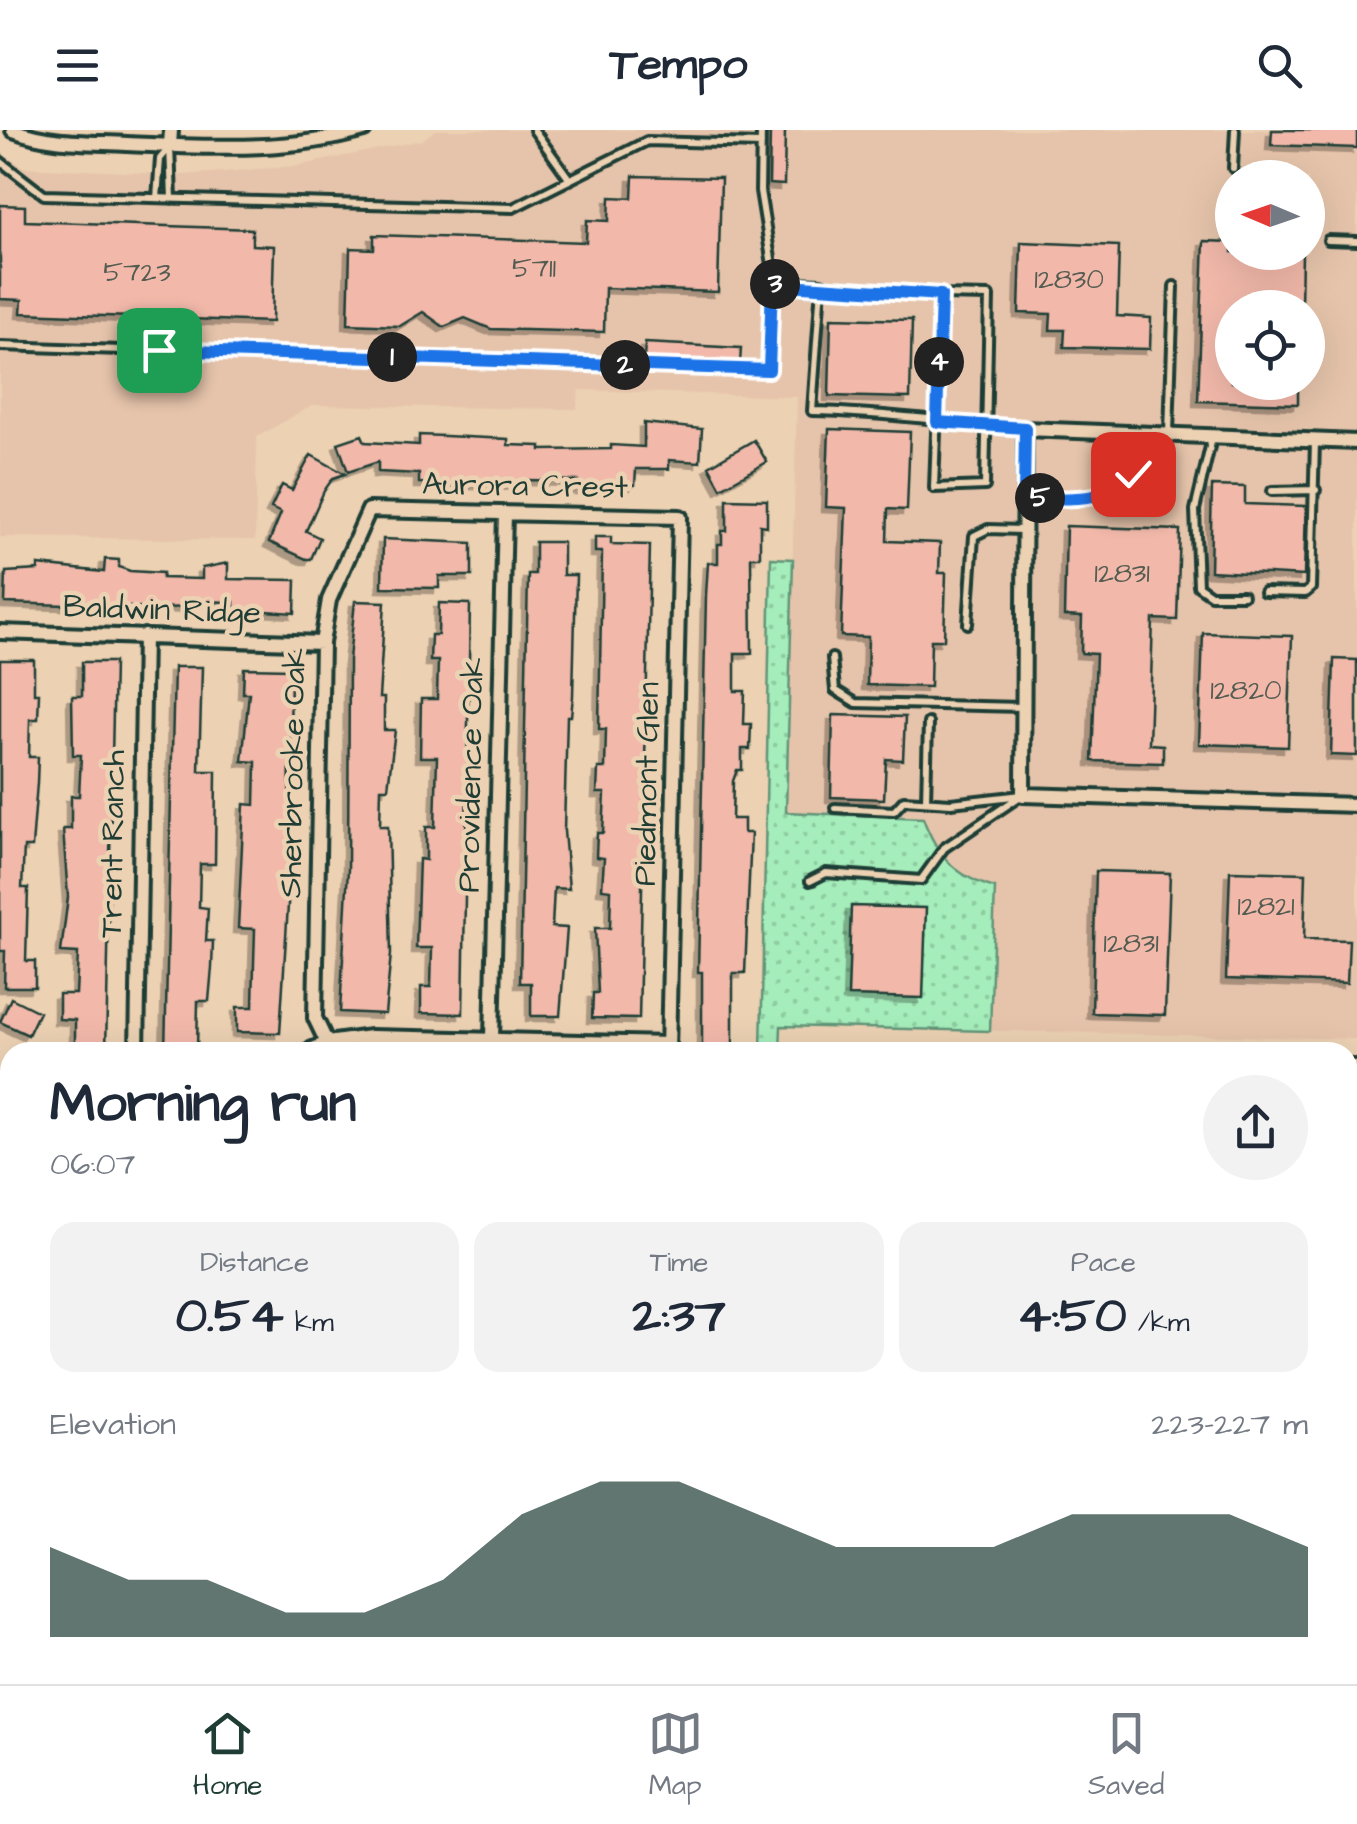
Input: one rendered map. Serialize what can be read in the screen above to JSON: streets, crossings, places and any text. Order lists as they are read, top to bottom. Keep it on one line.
{"streets":{"street":["Aurora Crest","Baldwin Ridge","Sherbrooke Oak","Providence Oak","Piedmont Glen","Trent Ranch"]},"crossings":[["Aurora Crest","Sherbrooke Oak"],["Aurora Crest","Providence Oak"],["Aurora Crest","Piedmont Glen"],["Baldwin Ridge","Sherbrooke Oak"],["Baldwin Ridge","Trent Ranch"]],"house_numbers":["5711","5723","12830","12831","12820","12821","12831"],"north":"left","page":{"header":"Tempo","pins":["3","1","4","2","5"],"heading":["Morning run","06:07"],"stats":[["Distance","0.54 km"],["Time","2:37"],["Pace","4:50 /km"]],"chart":["Elevation","223–227 m"],"tabs":["Home","Map","Saved"]}}
